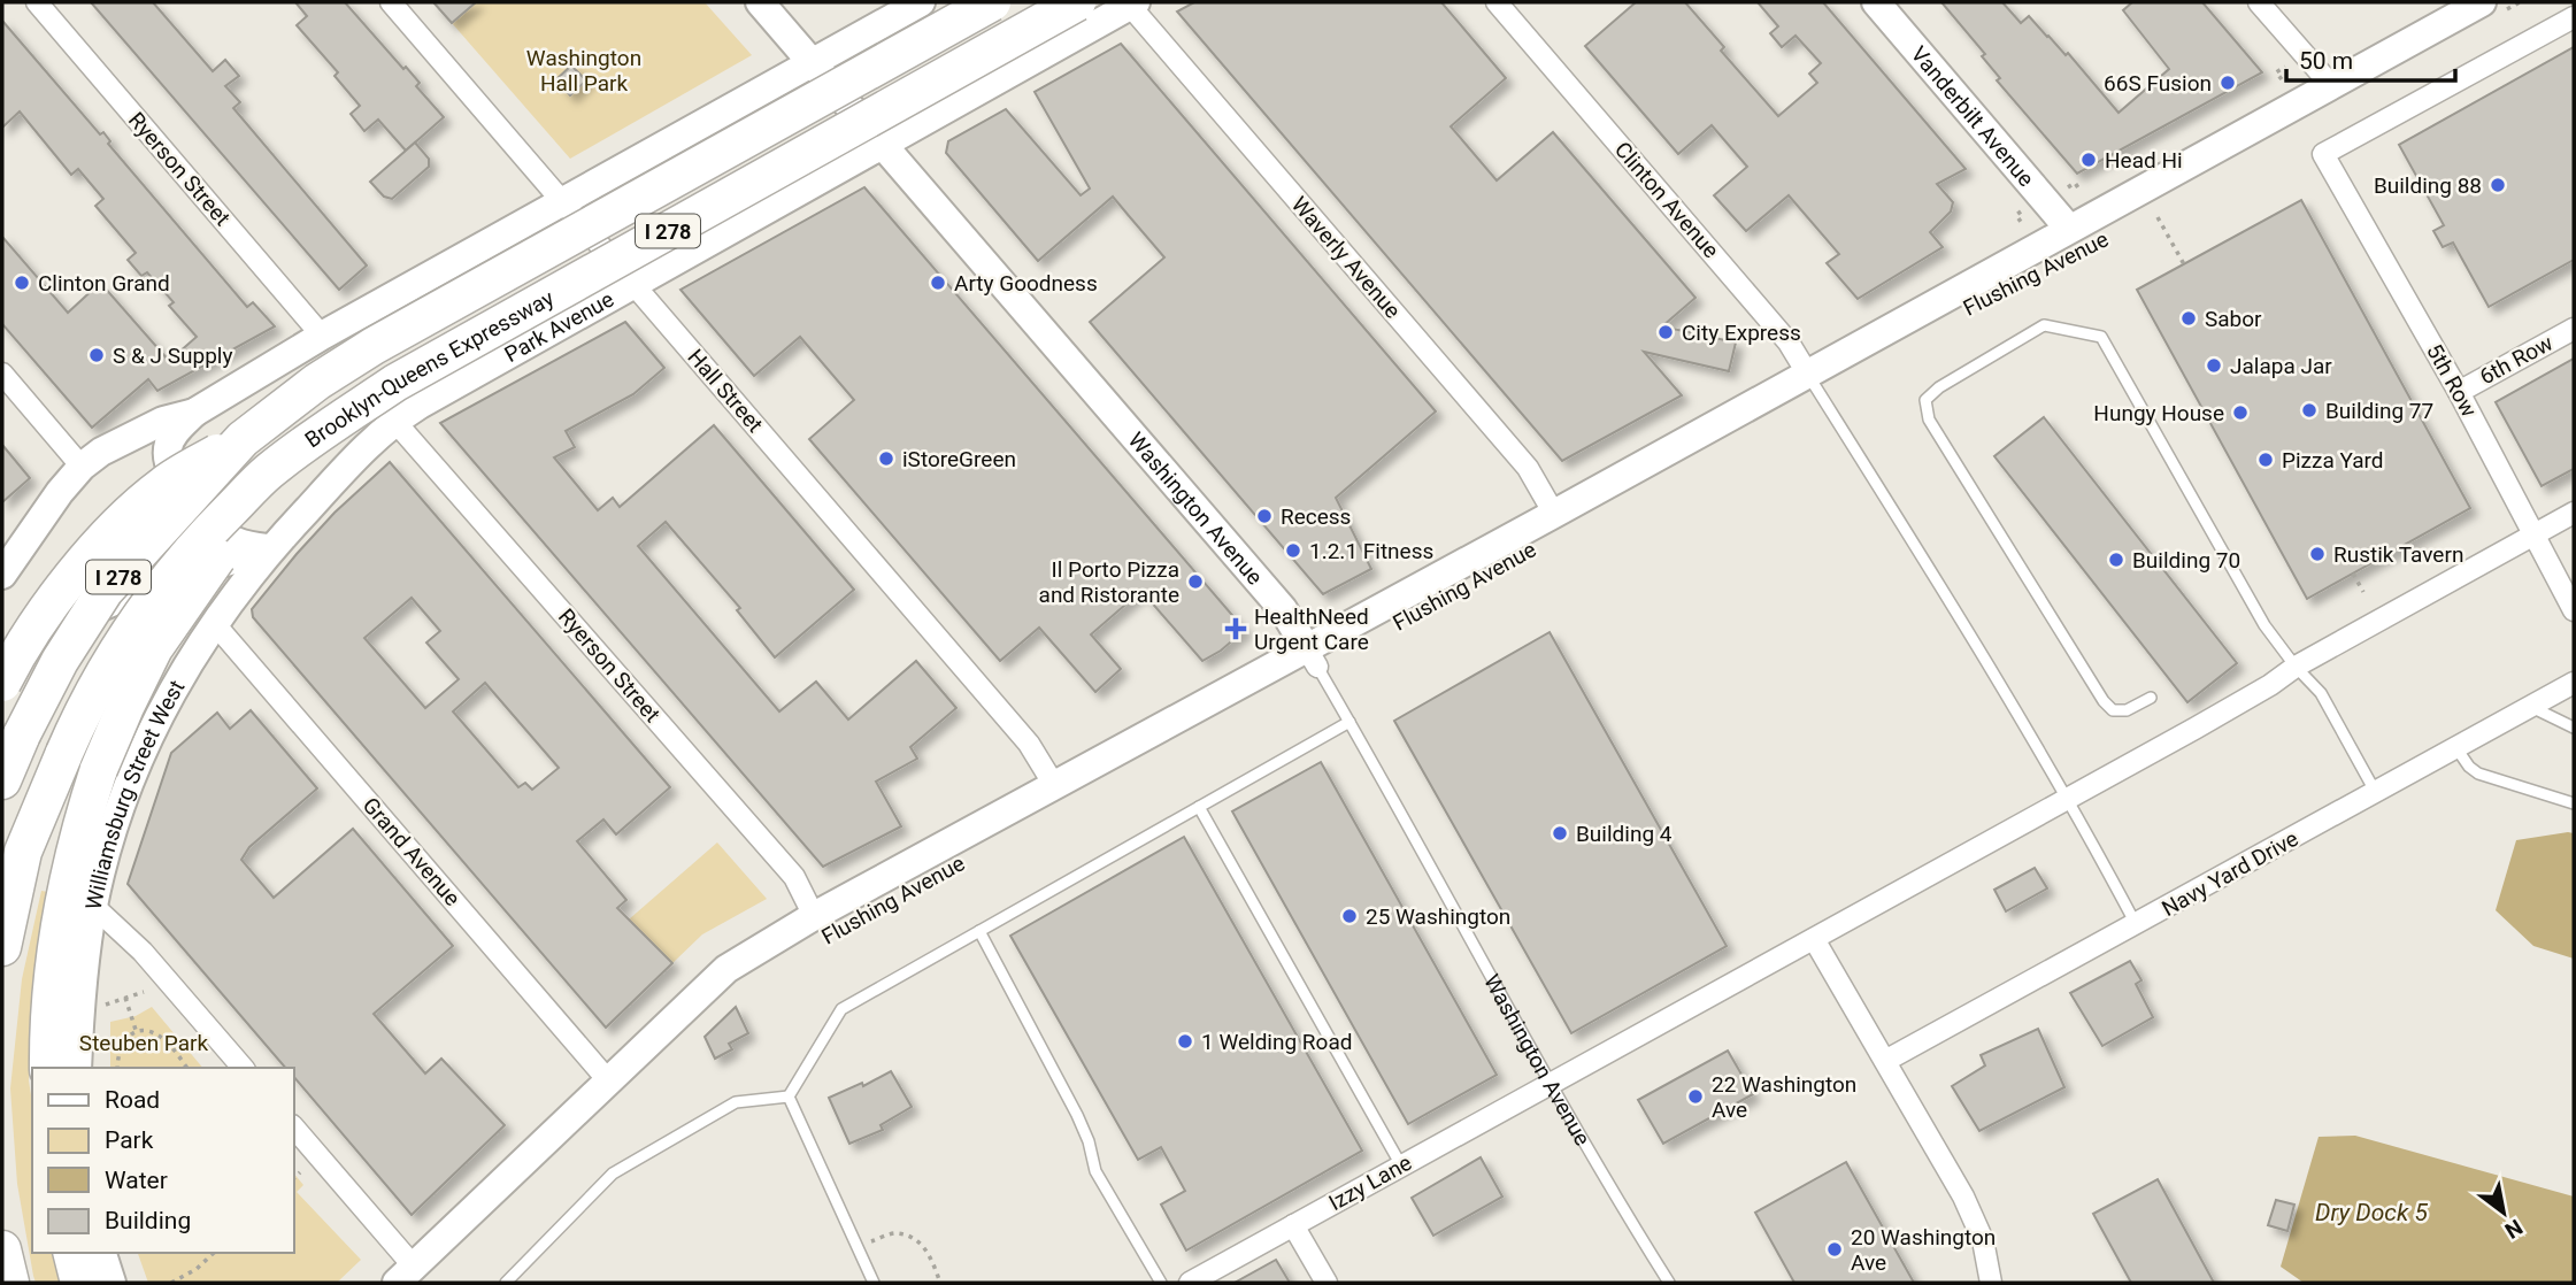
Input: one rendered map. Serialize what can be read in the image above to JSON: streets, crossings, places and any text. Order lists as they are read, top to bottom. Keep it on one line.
{"streets":{"highway":["I 278","Brooklyn-Queens Expressway"],"main road":["Vanderbilt Avenue","Flushing Avenue","Park Avenue","Washington Avenue","Williamsburg Street West"],"street":["Ryerson Street","Clinton Avenue","Waverly Avenue","6th Row","5th Row","Hall Street","Grand Avenue","Navy Yard Drive","Izzy Lane"]},"crossings":[["Vanderbilt Avenue","Flushing Avenue"],["Ryerson Street","Flushing Avenue"],["Ryerson Street","Park Avenue"],["Clinton Avenue","Flushing Avenue"],["Clinton Avenue","Navy Yard Drive"],["Waverly Avenue","Flushing Avenue"],["Waverly Avenue","Park Avenue"],["Flushing Avenue","Hall Street"],["Flushing Avenue","Washington Avenue"],["Flushing Avenue","Grand Avenue"],["Park Avenue","Hall Street"],["Park Avenue","Washington Avenue"],["Park Avenue","Williamsburg Street West"],["6th Row","5th Row"],["Washington Avenue","Izzy Lane"],["Williamsburg Street West","Grand Avenue"]],"water":["Dry Dock 5"],"parks":["Washington Hall Park","Steuben Park"],"places":{"other":["66S Fusion","Head Hi","Building 88","Clinton Grand","Arty Goodness","Sabor","City Express","S & J Supply","Jalapa Jar","Building 77","Hungy House","iStoreGreen","Pizza Yard","Recess","1.2.1 Fitness","Rustik Tavern","Building 70","Il Porto Pizza and Ristorante","Building 4","25 Washington","1 Welding Road","22 Washington Ave","20 Washington Ave"],"health":["HealthNeed Urgent Care"]},"legend":["Road","Park","Water","Building"],"scale_bar":"50 m","north":"bottom right"}
